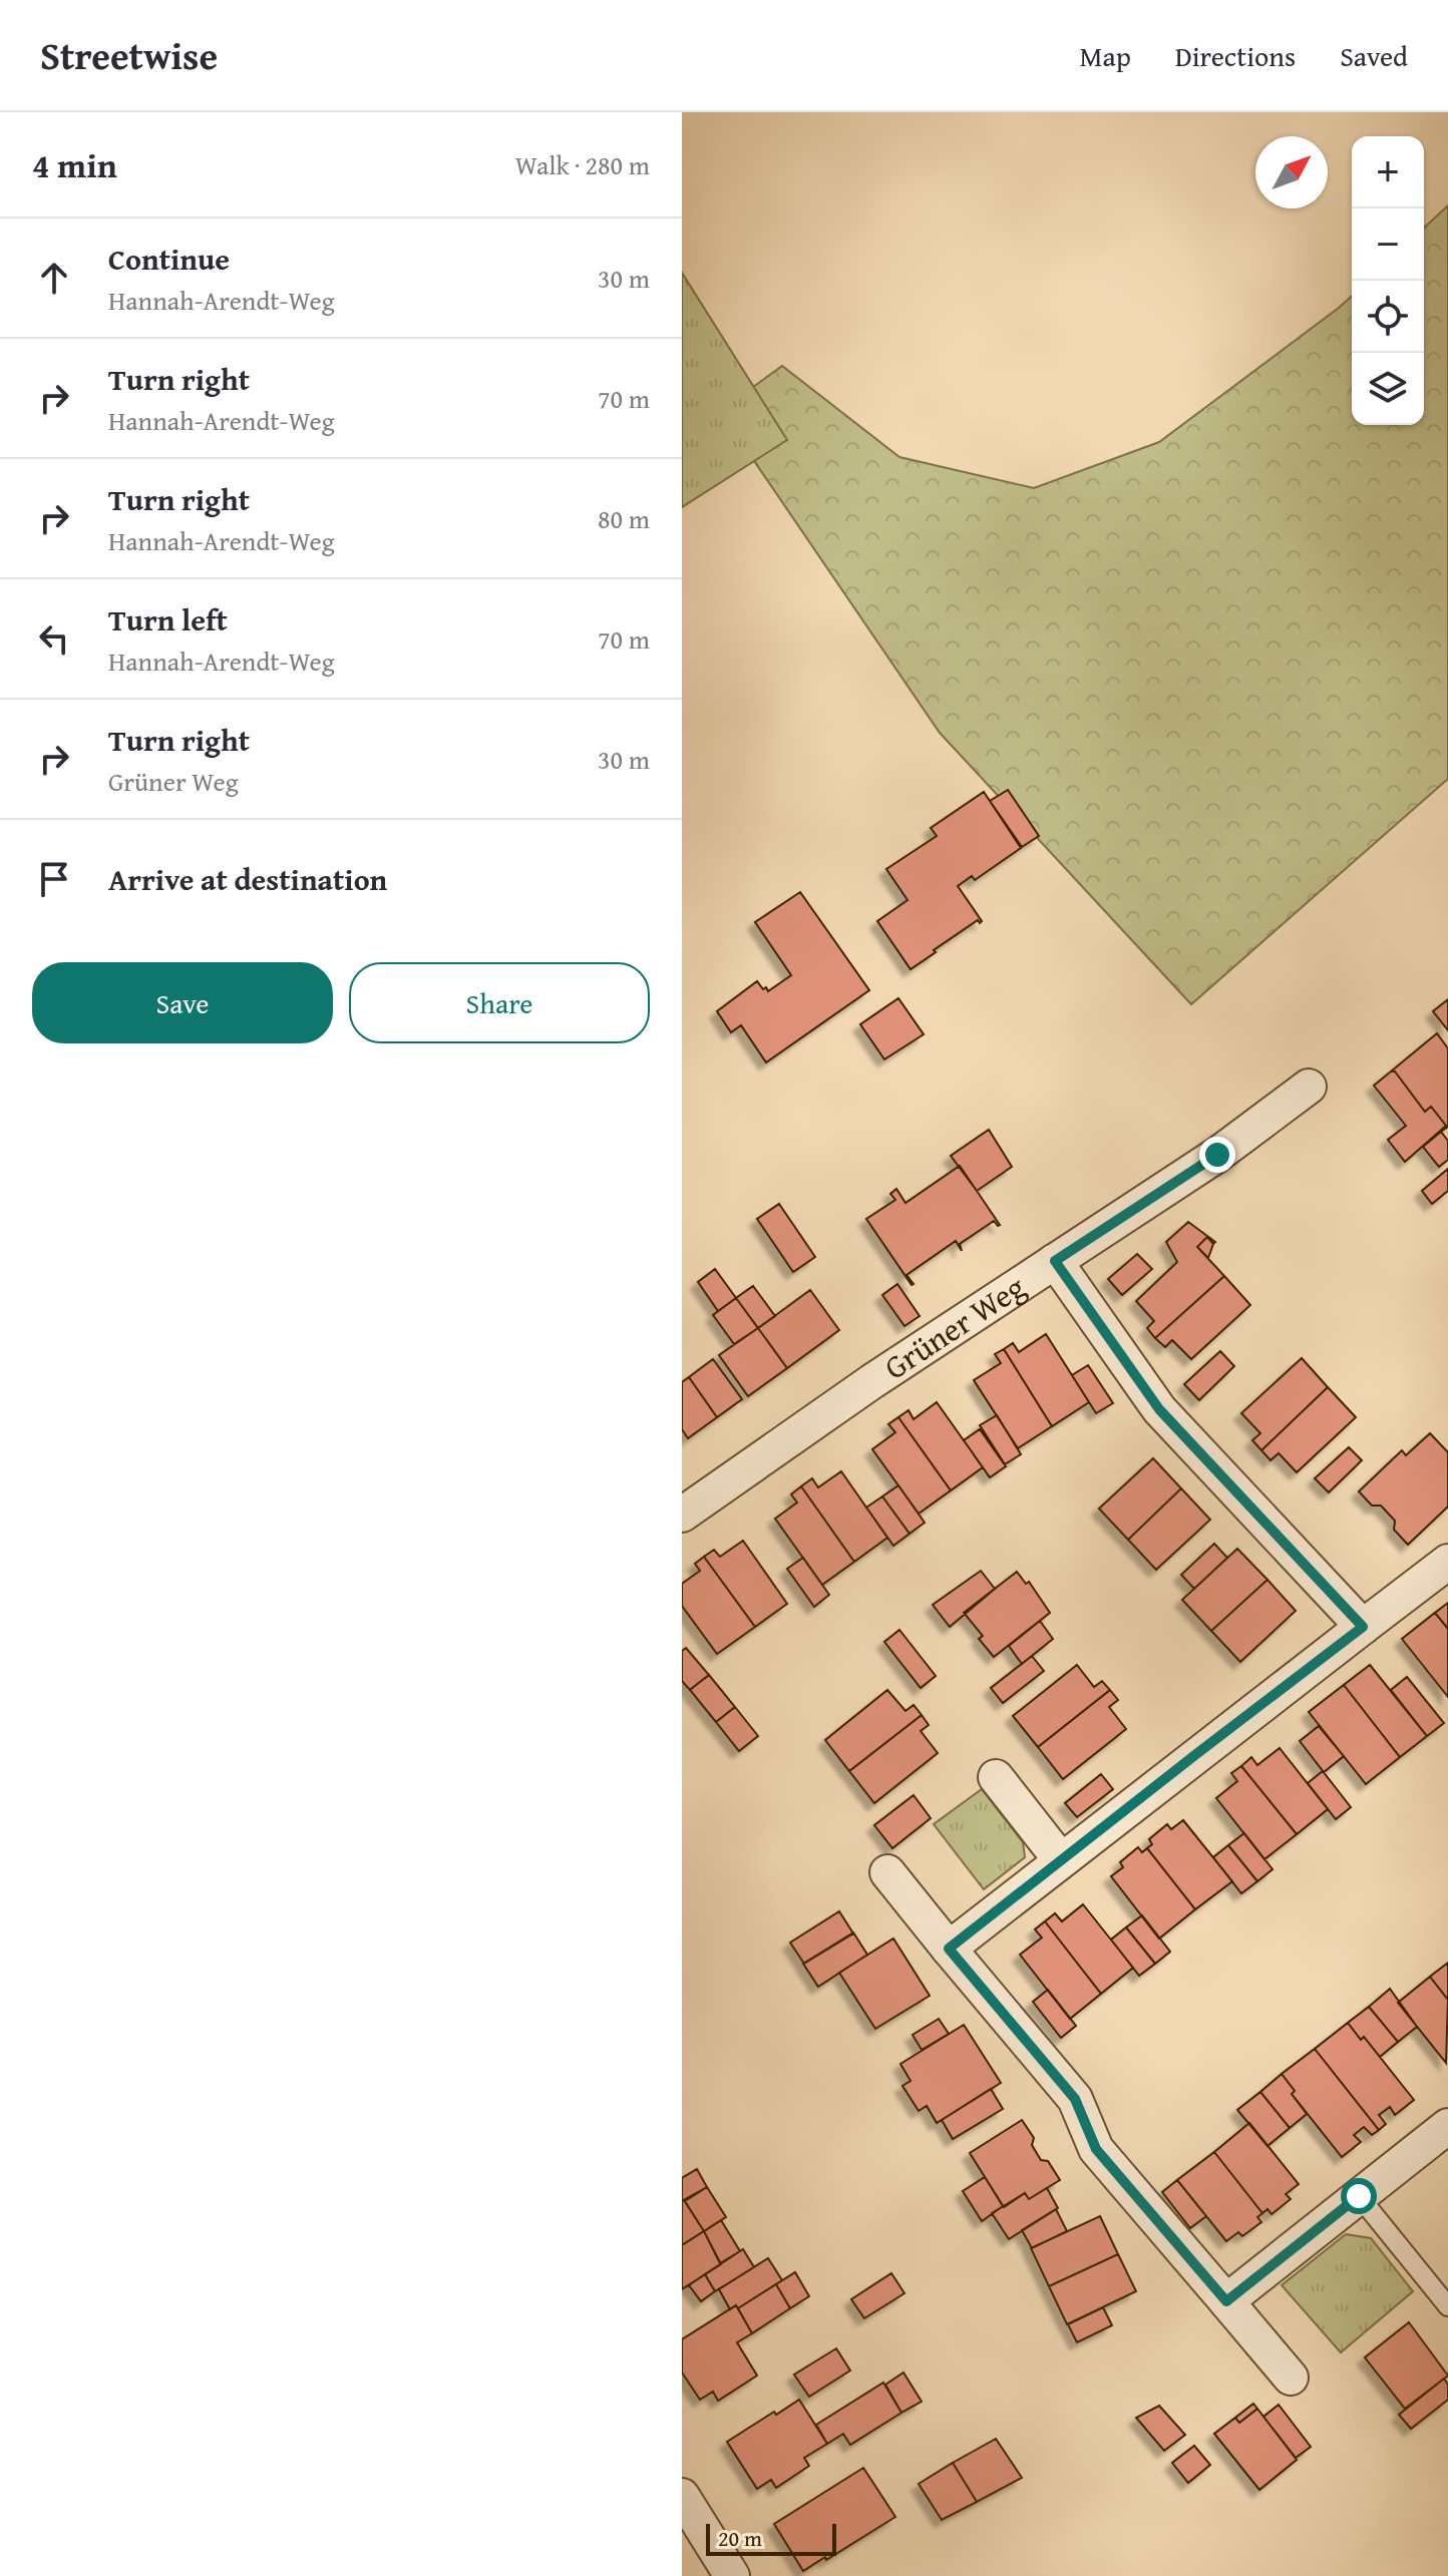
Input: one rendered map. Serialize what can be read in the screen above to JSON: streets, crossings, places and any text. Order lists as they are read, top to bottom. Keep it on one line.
{"streets":{"street":["Grüner Weg"]},"scale_bar":"20 m","north":"top right","page":{"header":"Streetwise","nav":["Map","Directions","Saved"],"heading":["4 min","Walk · 280 m"],"map_buttons":["+","−"],"list":[["Continue","Hannah-Arendt-Weg","30 m"],["Turn right","Hannah-Arendt-Weg","70 m"],["Turn right","Hannah-Arendt-Weg","80 m"],["Turn left","Hannah-Arendt-Weg","70 m"],["Turn right","Grüner Weg","30 m"],"Arrive at destination"],"buttons":["Save","Share"],"scale":"20 m"}}
